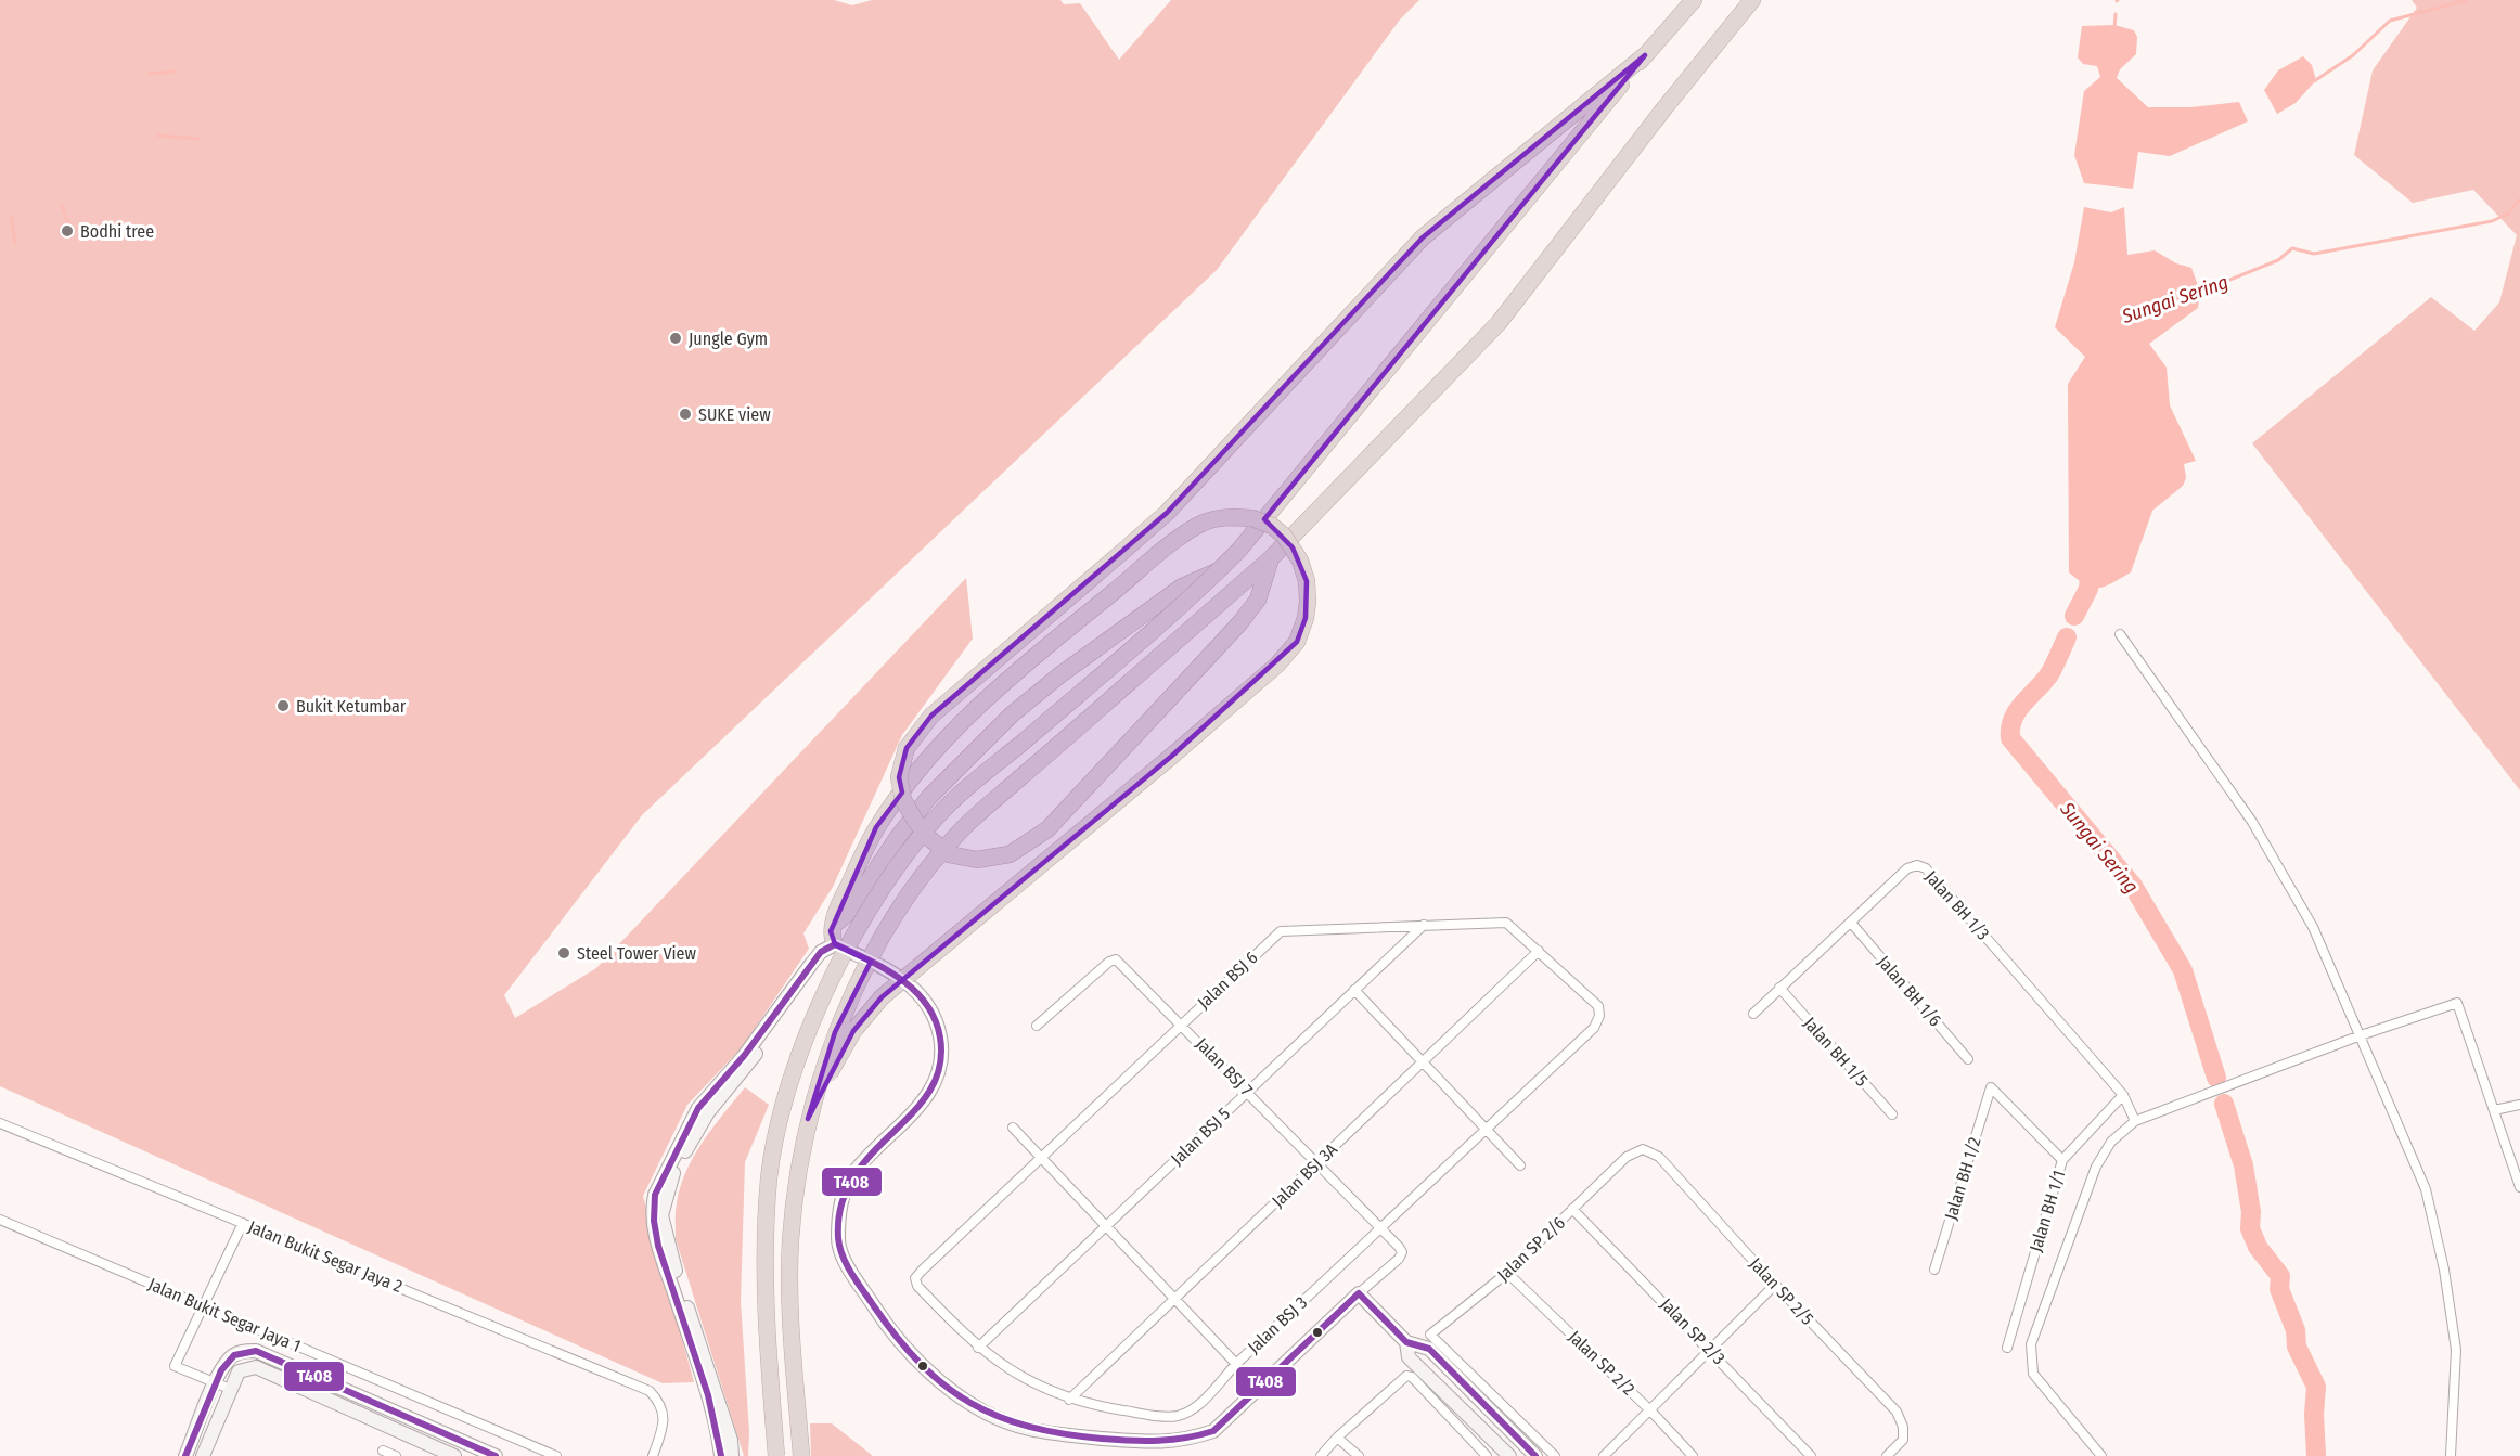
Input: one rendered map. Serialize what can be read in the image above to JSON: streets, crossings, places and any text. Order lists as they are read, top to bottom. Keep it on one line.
{"streets":{"street":["Jalan BH 1/3","Jalan BSJ 6","Jalan BH 1/6","Jalan BH 1/5","Jalan BSJ 7","Jalan BSJ 5","Jalan BSJ 3A","Jalan BH 1/2","Jalan BH 1/1","Jalan SP 2/6","Jalan Bukit Segar Jaya 2","Jalan SP 2/5","Jalan Bukit Segar Jaya 1","Jalan BSJ 3","Jalan SP 2/3","Jalan SP 2/2"]},"crossings":[["Jalan BH 1/3","Jalan BH 1/6"],["Jalan BH 1/3","Jalan BH 1/5"],["Jalan BH 1/3","Jalan BH 1/1"],["Jalan BSJ 6","Jalan BSJ 7"],["Jalan BSJ 6","Jalan BSJ 5"],["Jalan BSJ 6","Jalan BSJ 3A"],["Jalan BSJ 6","Jalan BSJ 3"],["Jalan BSJ 7","Jalan BSJ 5"],["Jalan BSJ 7","Jalan BSJ 3A"],["Jalan BSJ 7","Jalan BSJ 3"],["Jalan BSJ 5","Jalan BSJ 3"],["Jalan BSJ 3A","Jalan BSJ 3"],["Jalan BH 1/2","Jalan BH 1/1"],["Jalan SP 2/6","Jalan SP 2/5"],["Jalan SP 2/6","Jalan SP 2/3"],["Jalan SP 2/6","Jalan SP 2/2"]],"water":["Sungai Sering"],"places":["Bodhi tree","Jungle Gym","SUKE view","Bukit Ketumbar","Steel Tower View"],"lines":["transit line T408"]}
